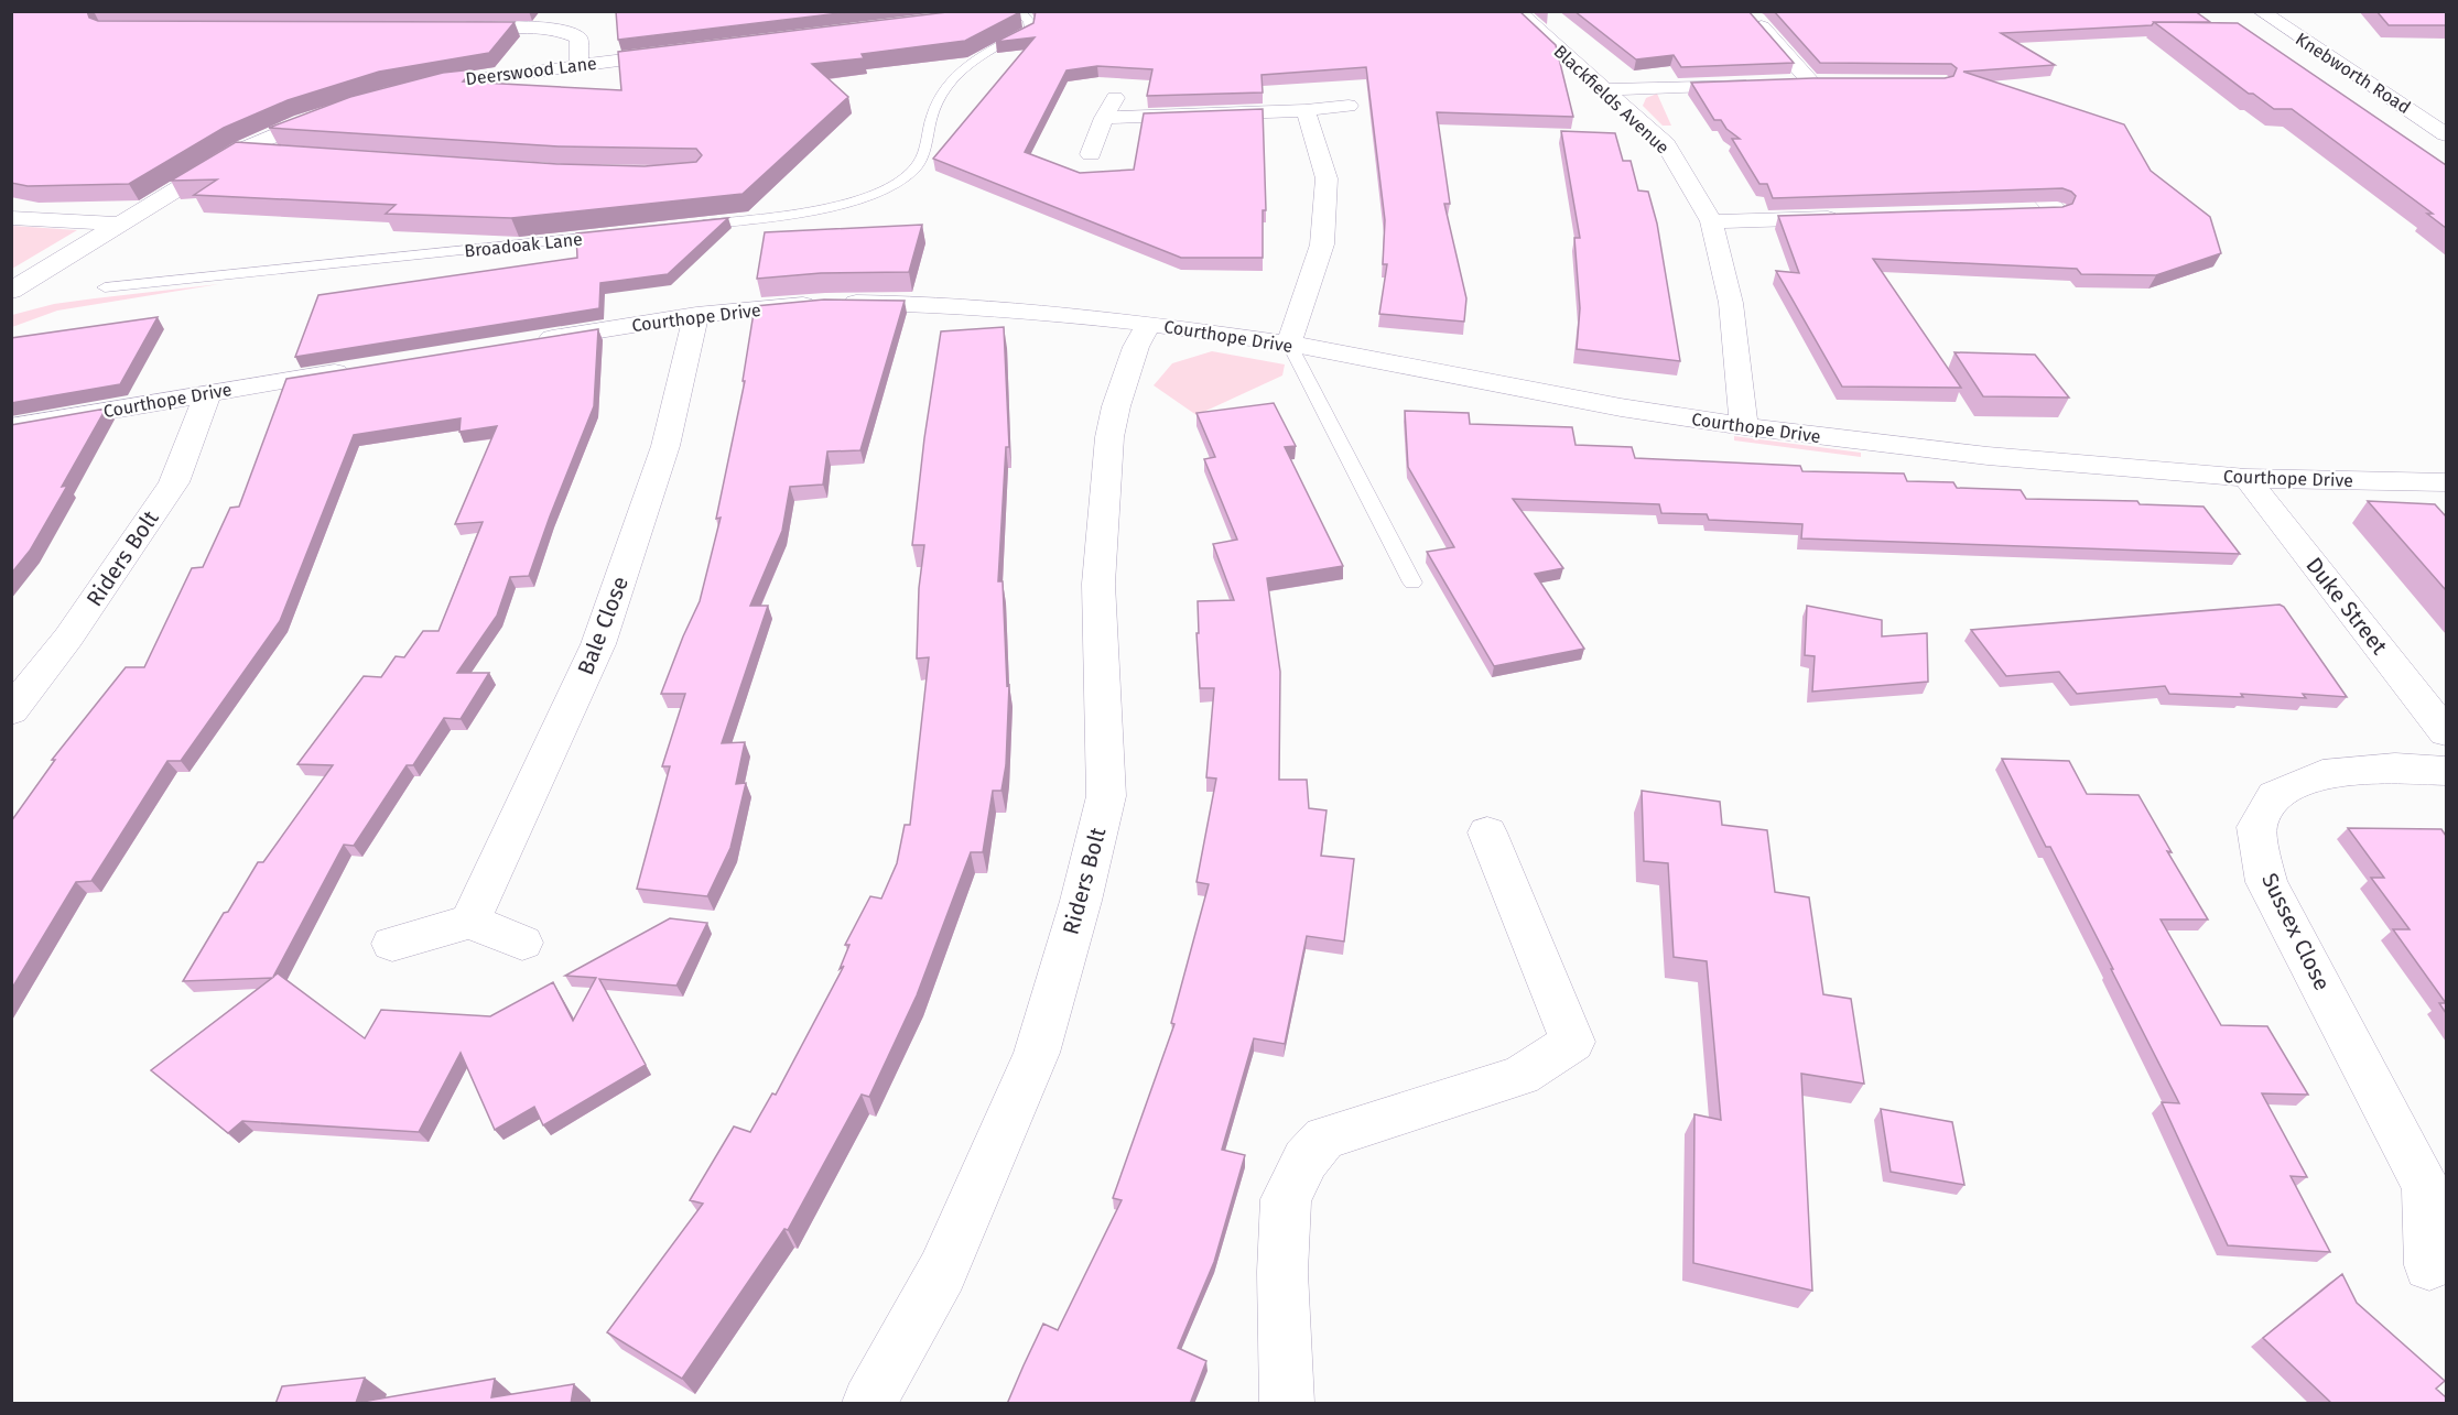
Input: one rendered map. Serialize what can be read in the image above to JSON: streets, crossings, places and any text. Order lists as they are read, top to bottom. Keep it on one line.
{"streets":{"street":["Deerswood Lane","Knebworth Road","Blackfields Avenue","Courthope Drive","Riders Bolt","Duke Street","Bale Close","Sussex Close"],"lane":["Broadoak Lane"]},"crossings":[["Blackfields Avenue","Courthope Drive"],["Courthope Drive","Riders Bolt"],["Courthope Drive","Duke Street"],["Courthope Drive","Bale Close"]]}
